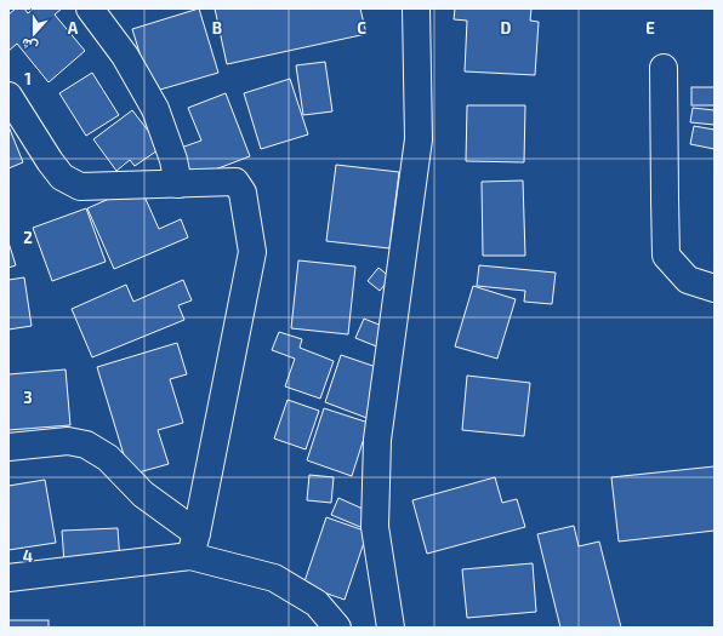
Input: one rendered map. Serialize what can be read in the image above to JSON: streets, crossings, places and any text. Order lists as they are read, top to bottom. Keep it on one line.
{"north":"bottom","grid":{"columns":["A","B","C","D","E"],"rows":["1","2","3","4"]}}
